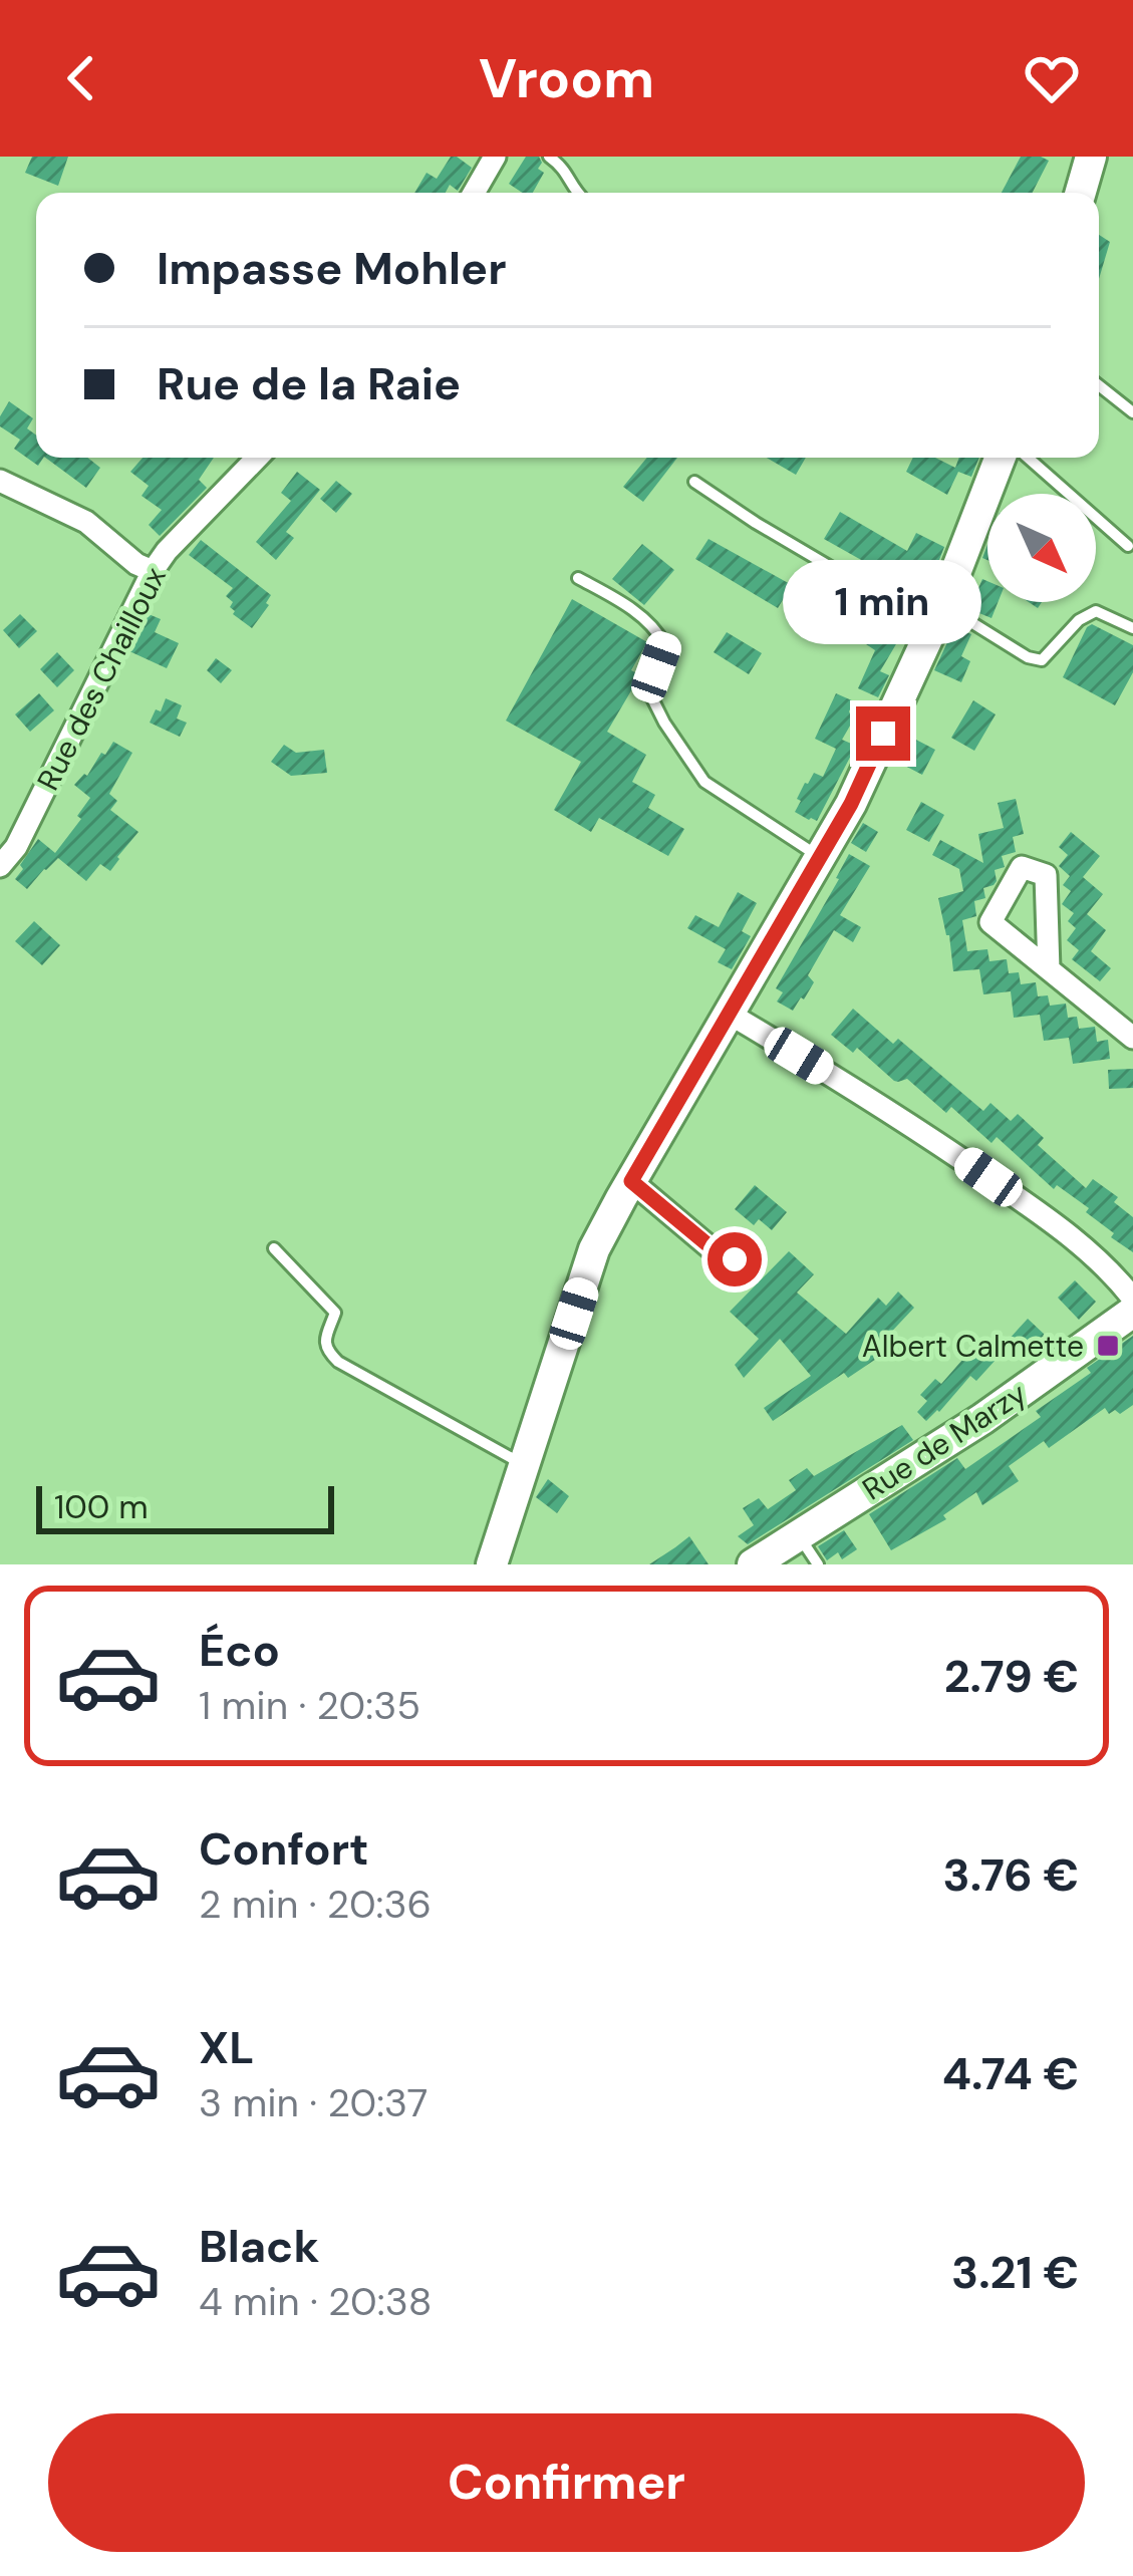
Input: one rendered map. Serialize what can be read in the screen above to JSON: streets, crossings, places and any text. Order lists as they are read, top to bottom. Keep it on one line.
{"streets":{"street":["Rue des Chailloux","Rue de Marzy"]},"places":{"transit":["Albert Calmette"]},"scale_bar":"100 m","north":"bottom right","page":{"header":"Vroom","banner":["Impasse Mohler","Rue de la Raie"],"bubble":"1 min","scale":"100 m","list":[{"name":"Éco","note":"1 min · 20:35","value":"2.79 €"},{"name":"Confort","note":"2 min · 20:36","value":"3.76 €"},{"name":"XL","note":"3 min · 20:37","value":"4.74 €"},{"name":"Black","note":"4 min · 20:38","value":"3.21 €"}],"buttons":"Confirmer"}}
